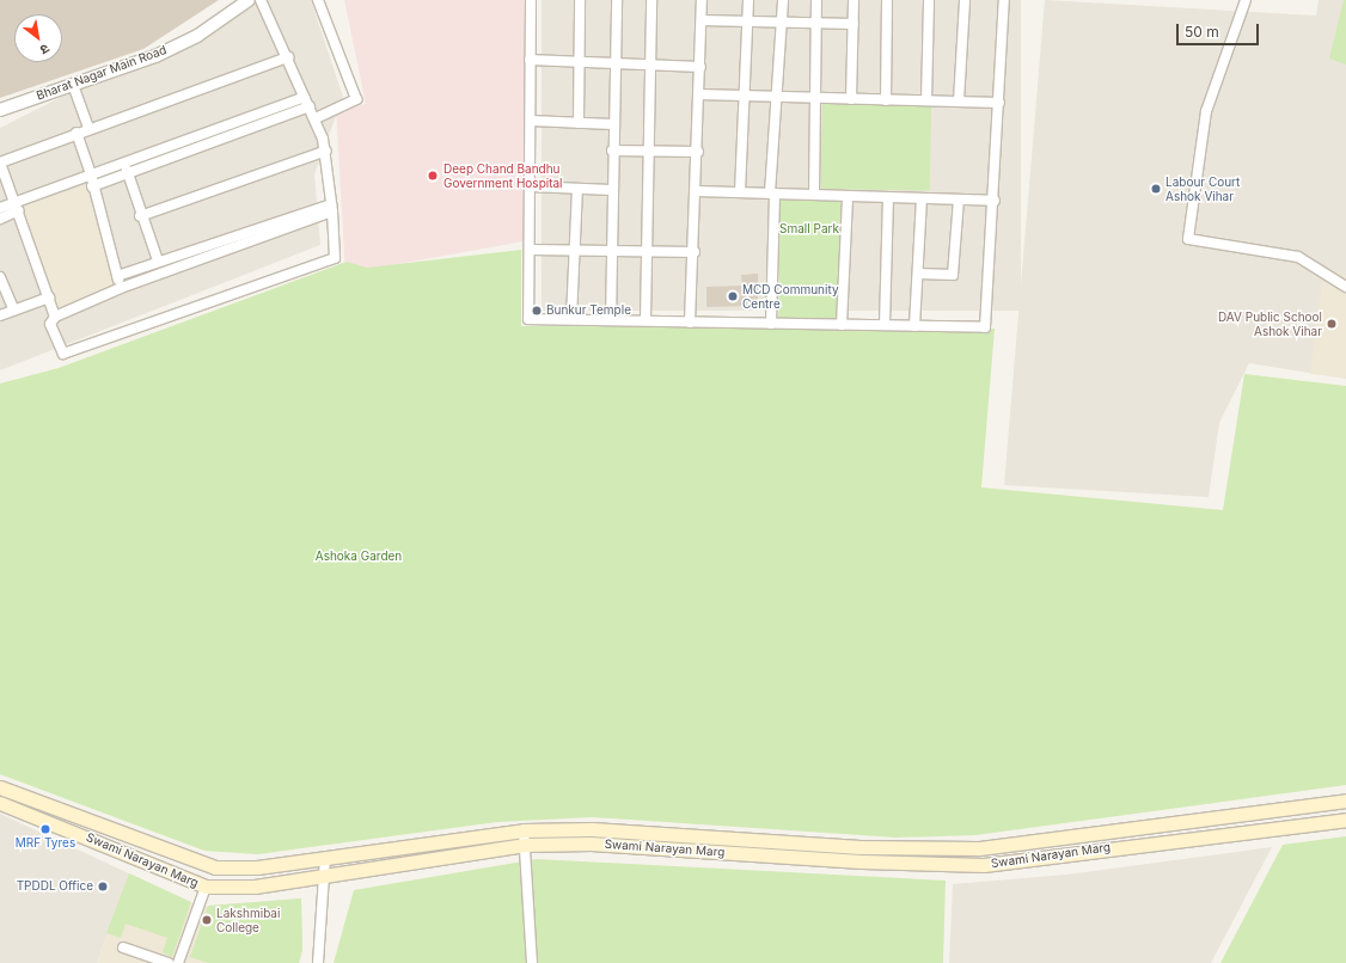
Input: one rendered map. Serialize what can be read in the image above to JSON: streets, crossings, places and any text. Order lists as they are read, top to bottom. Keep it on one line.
{"streets":{"main road":["Swami Narayan Marg"],"street":["Bharat Nagar Main Road"]},"parks":["Small Park","Ashoka Garden"],"places":["Deep Chand Bandhu Government Hospital","Labour Court Ashok Vihar","MCD Community Centre","Bunkur Temple","DAV Public School Ashok Vihar","MRF Tyres","TPDDL Office","Lakshmibai College"],"scale_bar":"50 m","north":"bottom right"}
